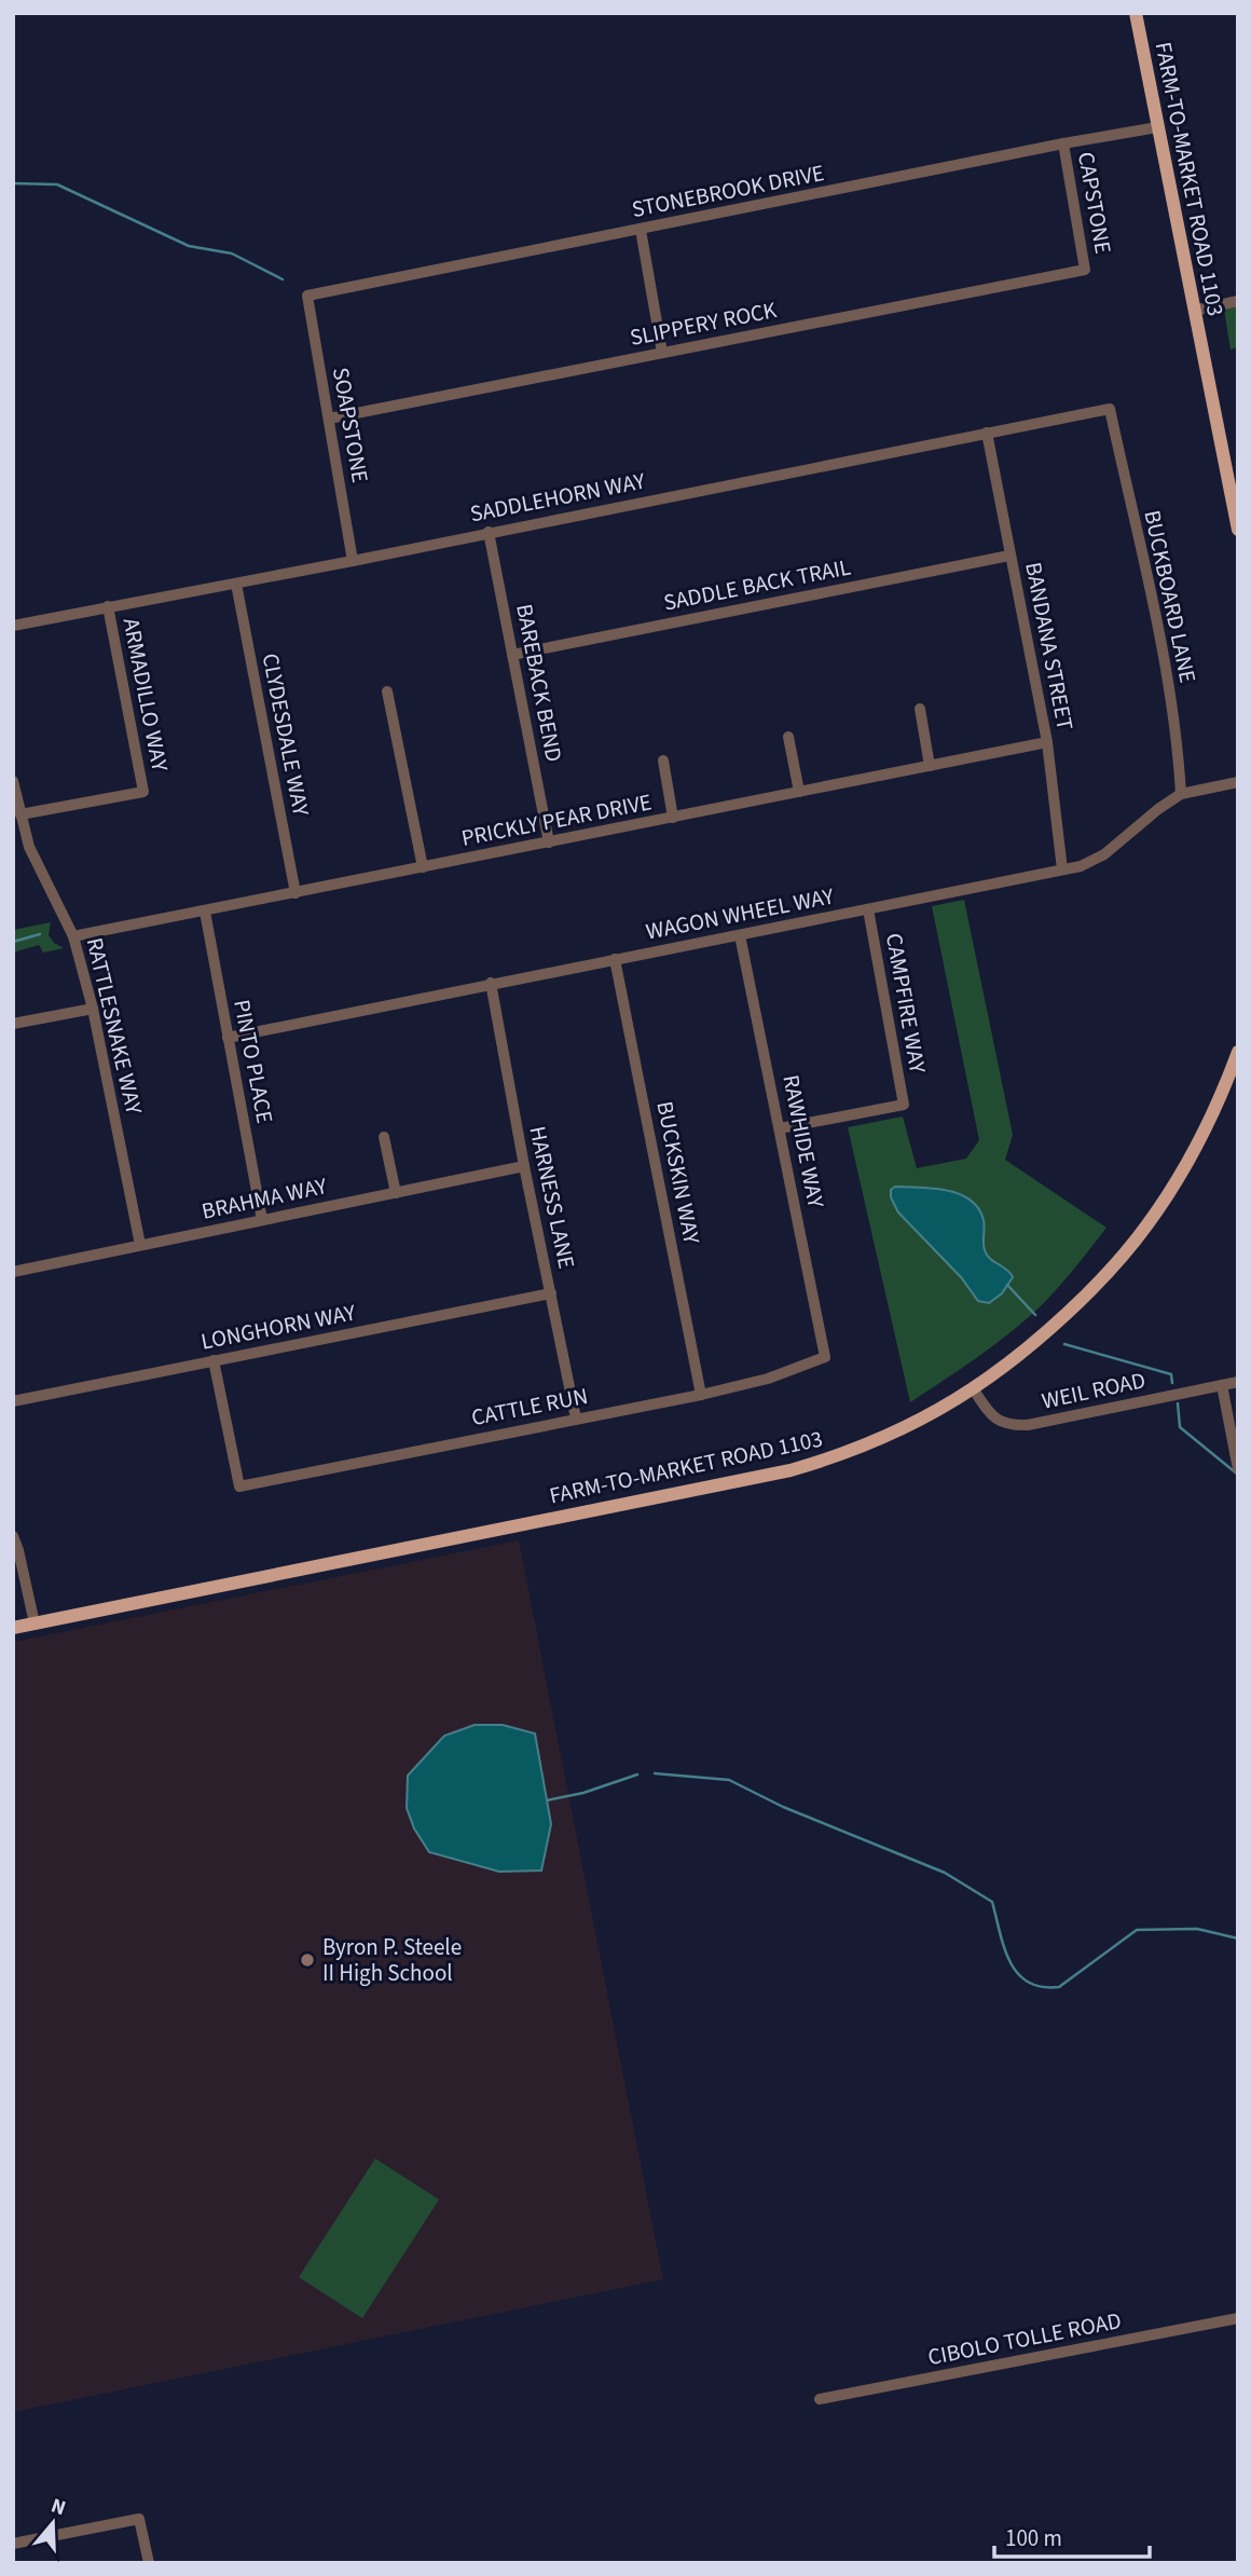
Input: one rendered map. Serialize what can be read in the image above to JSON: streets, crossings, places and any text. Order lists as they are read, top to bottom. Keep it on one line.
{"streets":{"main road":["FARM-TO-MARKET ROAD 1103"],"street":["STONEBROOK DRIVE","CAPSTONE","SLIPPERY ROCK","SOAPSTONE","SADDLEHORN WAY","SADDLE BACK TRAIL","BUCKBOARD LANE","BANDANA STREET","BAREBACK BEND","ARMADILLO WAY","CLYDESDALE WAY","PRICKLY PEAR DRIVE","WAGON WHEEL WAY","CAMPFIRE WAY","RATTLESNAKE WAY","PINTO PLACE","RAWHIDE WAY","BUCKSKIN WAY","HARNESS LANE","BRAHMA WAY","LONGHORN WAY","WEIL ROAD","CATTLE RUN","CIBOLO TOLLE ROAD"]},"crossings":[["FARM-TO-MARKET ROAD 1103","STONEBROOK DRIVE"],["FARM-TO-MARKET ROAD 1103","WEIL ROAD"],["STONEBROOK DRIVE","CAPSTONE"],["STONEBROOK DRIVE","SOAPSTONE"],["CAPSTONE","SLIPPERY ROCK"],["SLIPPERY ROCK","SOAPSTONE"],["SOAPSTONE","SADDLEHORN WAY"],["SADDLEHORN WAY","BUCKBOARD LANE"],["SADDLEHORN WAY","BANDANA STREET"],["SADDLEHORN WAY","BAREBACK BEND"],["SADDLEHORN WAY","ARMADILLO WAY"],["SADDLEHORN WAY","CLYDESDALE WAY"],["SADDLE BACK TRAIL","BANDANA STREET"],["SADDLE BACK TRAIL","BAREBACK BEND"],["BUCKBOARD LANE","WAGON WHEEL WAY"],["BANDANA STREET","PRICKLY PEAR DRIVE"],["BANDANA STREET","WAGON WHEEL WAY"],["BAREBACK BEND","PRICKLY PEAR DRIVE"],["ARMADILLO WAY","RATTLESNAKE WAY"],["CLYDESDALE WAY","PRICKLY PEAR DRIVE"],["PRICKLY PEAR DRIVE","RATTLESNAKE WAY"],["PRICKLY PEAR DRIVE","PINTO PLACE"],["WAGON WHEEL WAY","CAMPFIRE WAY"],["WAGON WHEEL WAY","PINTO PLACE"],["WAGON WHEEL WAY","RAWHIDE WAY"],["WAGON WHEEL WAY","BUCKSKIN WAY"],["WAGON WHEEL WAY","HARNESS LANE"],["CAMPFIRE WAY","RAWHIDE WAY"],["RATTLESNAKE WAY","BRAHMA WAY"],["PINTO PLACE","BRAHMA WAY"],["RAWHIDE WAY","CATTLE RUN"],["BUCKSKIN WAY","CATTLE RUN"],["HARNESS LANE","BRAHMA WAY"],["HARNESS LANE","LONGHORN WAY"],["HARNESS LANE","CATTLE RUN"],["LONGHORN WAY","CATTLE RUN"]],"places":["Byron P. Steele II High School"],"scale_bar":"100 m","north":"top"}
